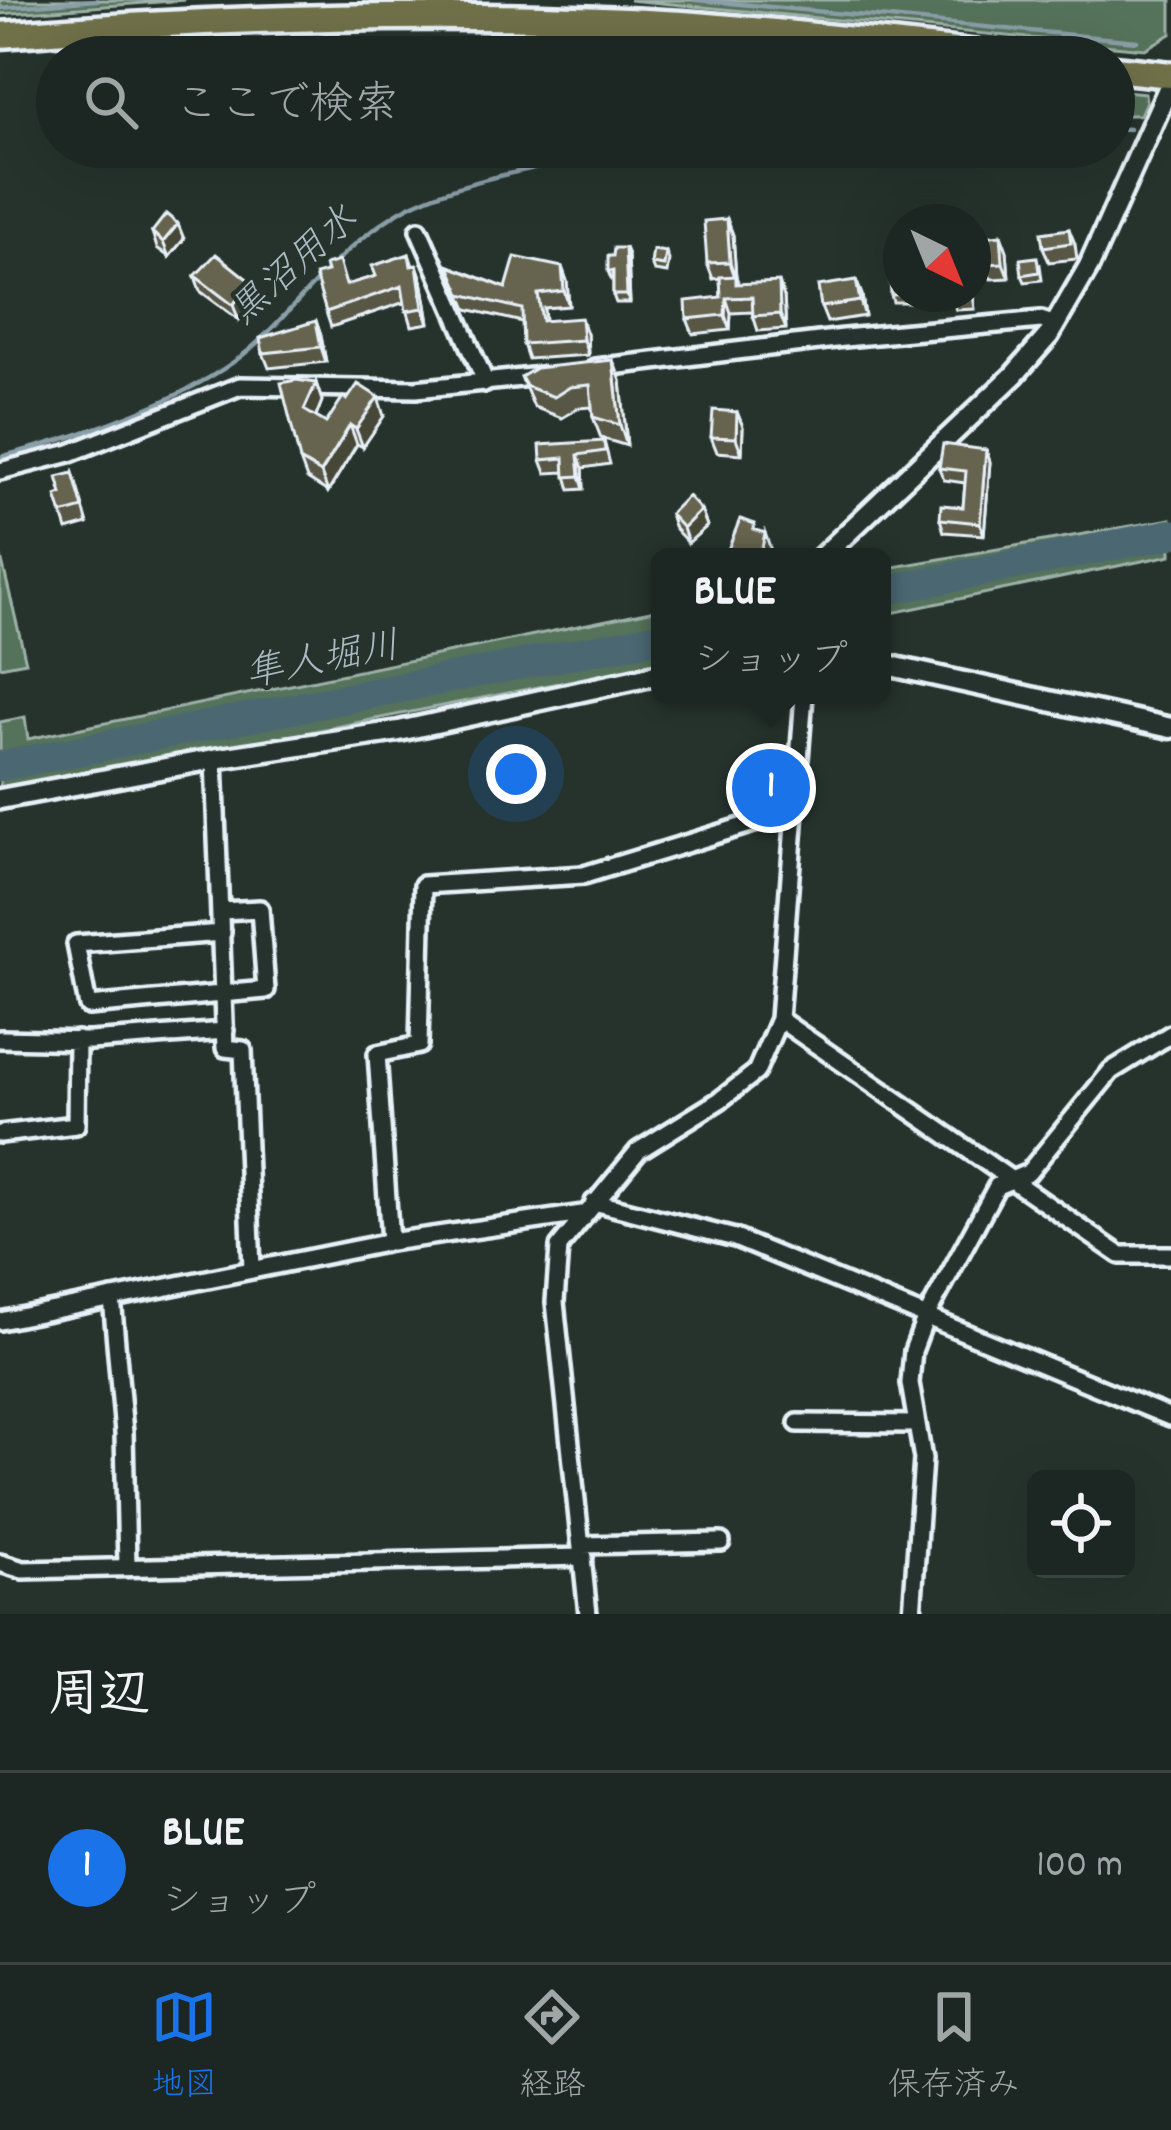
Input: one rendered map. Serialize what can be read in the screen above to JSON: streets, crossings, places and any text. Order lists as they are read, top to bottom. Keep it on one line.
{"water":["黒沼用水","隼人堀川"],"north":"bottom right","page":{"search":"ここで検索","popup":["BLUE","ショップ"],"pins":"1","heading":"周辺","list":[{"mark":"1","name":"BLUE","note":"ショップ","value":"100 m"}],"nav":["地図","経路","保存済み"]}}
